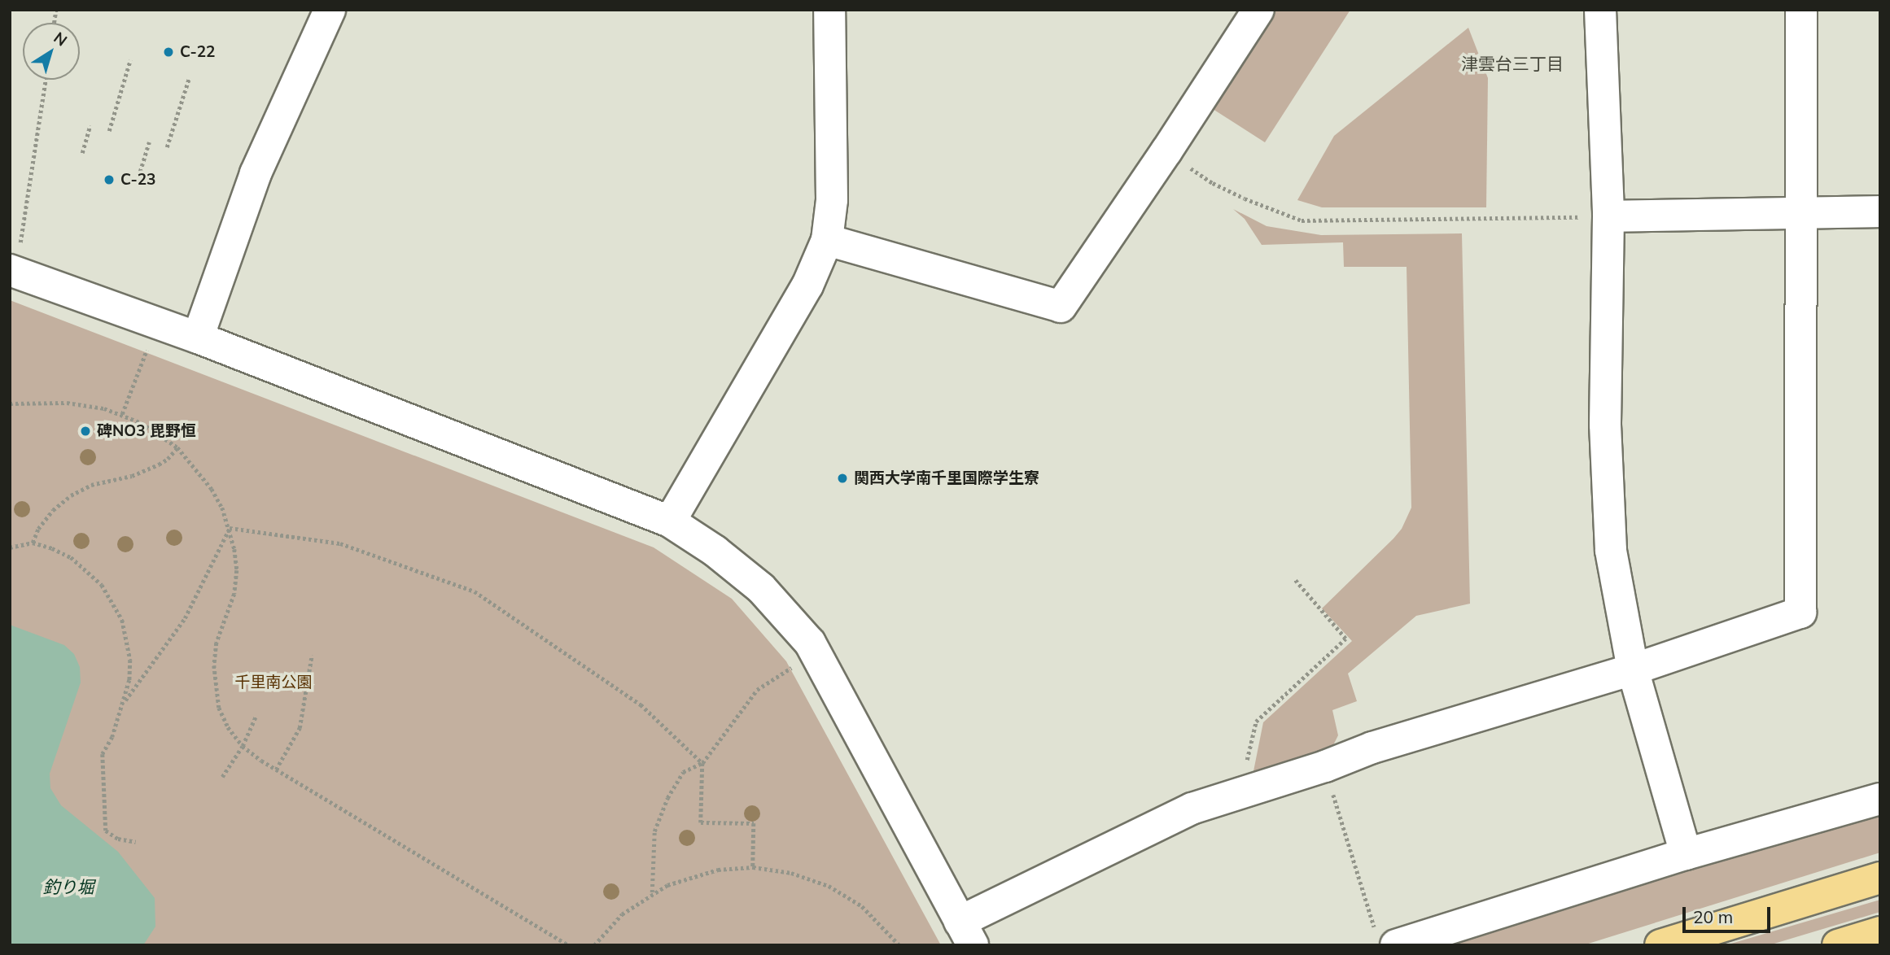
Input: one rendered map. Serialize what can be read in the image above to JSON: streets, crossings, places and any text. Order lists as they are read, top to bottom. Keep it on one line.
{"districts":["津雲台三丁目"],"water":["釣り堀"],"parks":["千里南公園"],"places":["C-22","C-23","碑NO3 毘野恒","関西大学南千里国際学生寮"],"scale_bar":"20 m","north":"top right"}
